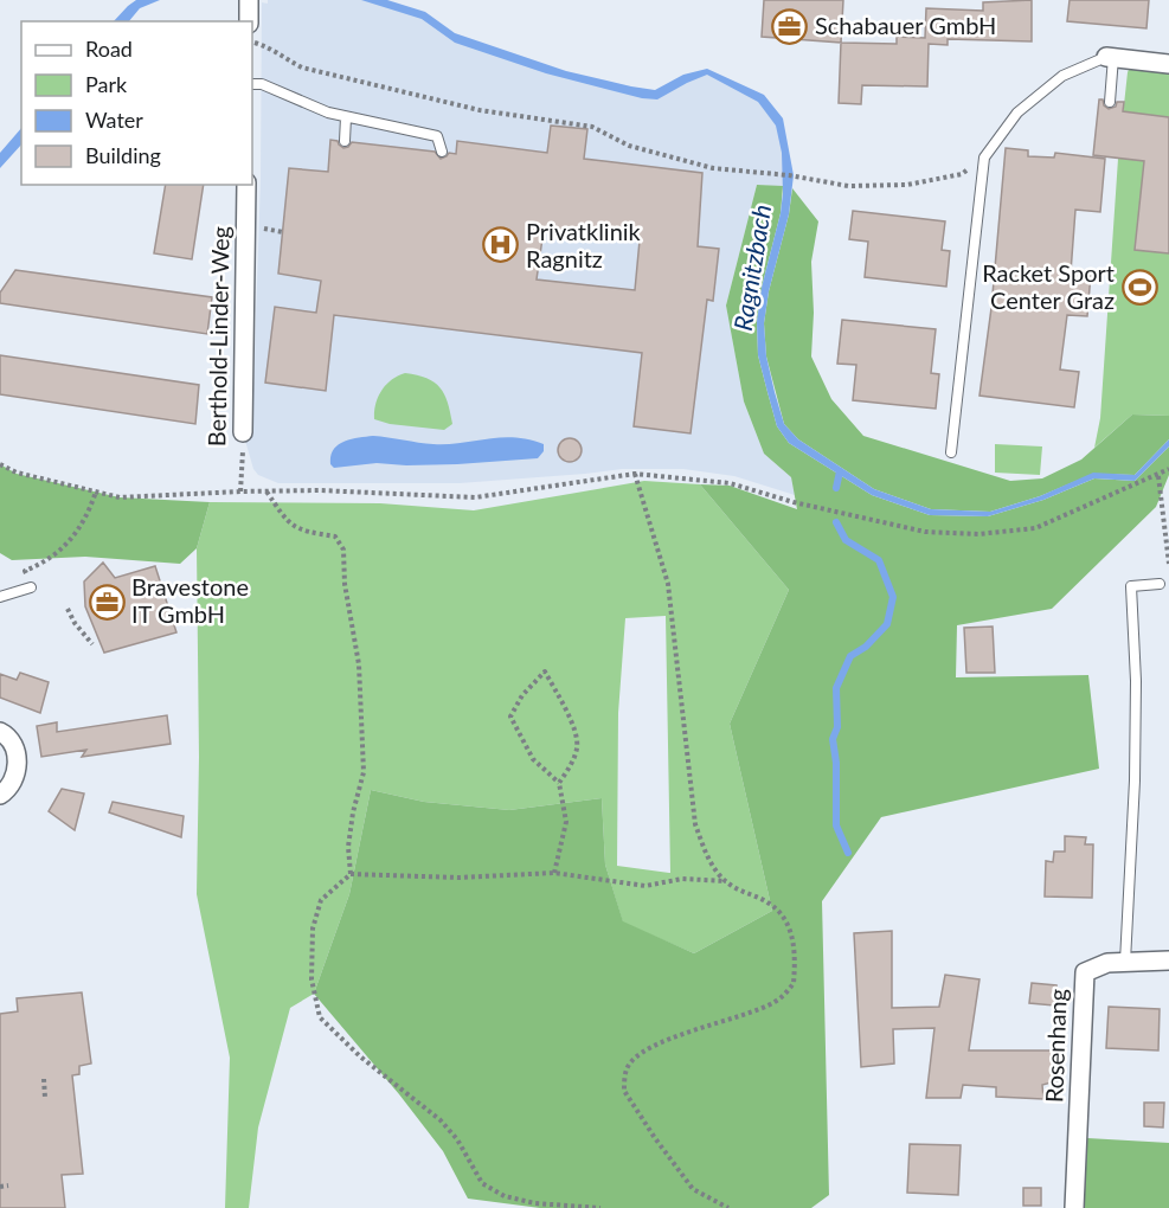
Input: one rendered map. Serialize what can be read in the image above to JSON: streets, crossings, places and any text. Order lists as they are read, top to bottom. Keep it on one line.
{"streets":{"street":["Berthold-Linder-Weg","Rosenhang"]},"water":["Ragnitzbach"],"places":{"office":["Schabauer GmbH","Bravestone IT GmbH"],"hospital":["Privatklinik Ragnitz"],"sports":["Racket Sport Center Graz"]},"legend":["Road","Park","Water","Building"]}
